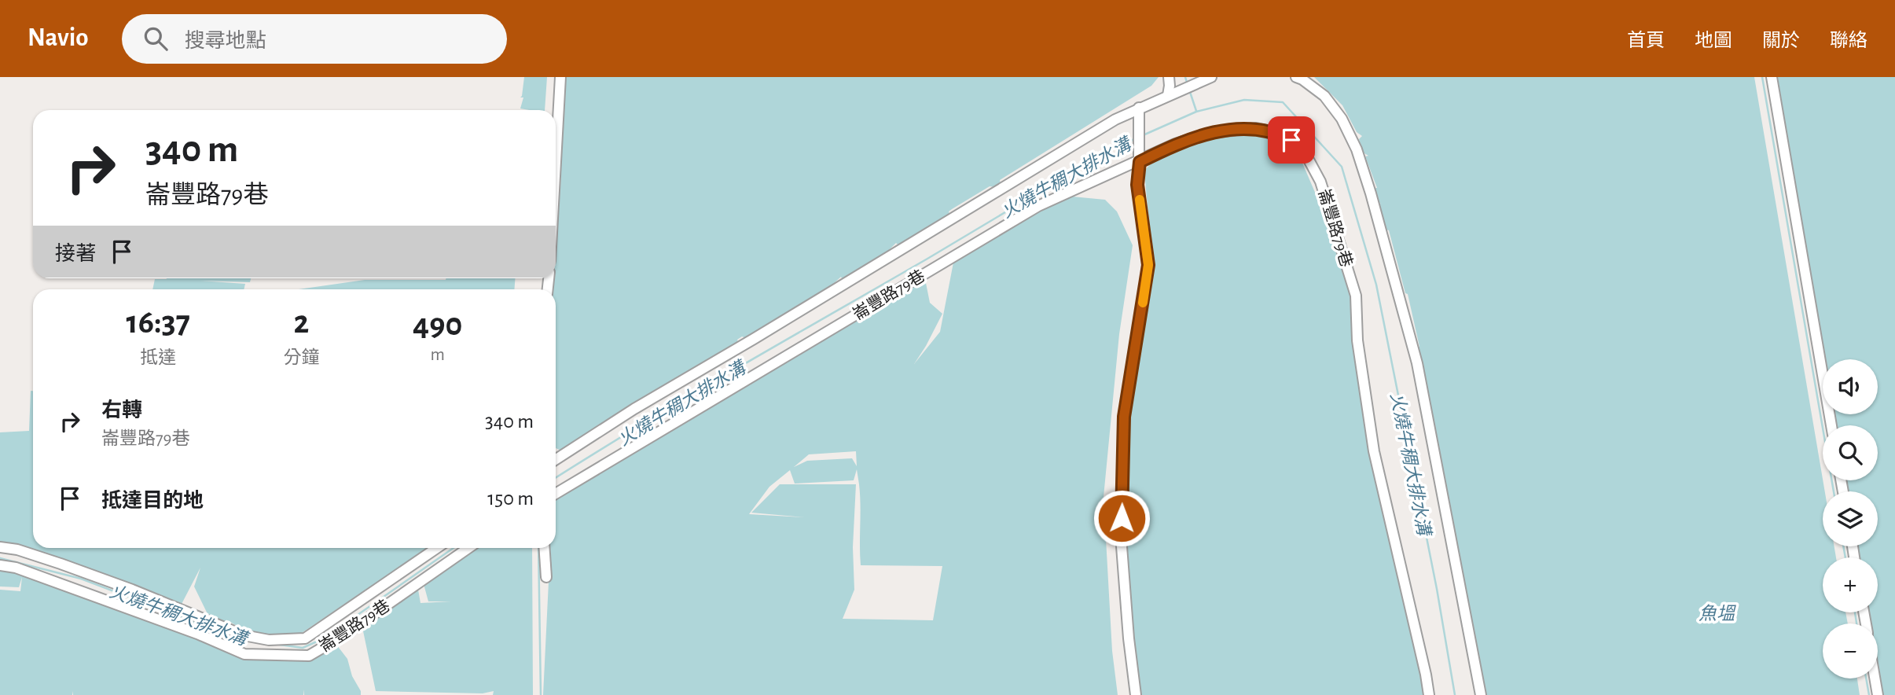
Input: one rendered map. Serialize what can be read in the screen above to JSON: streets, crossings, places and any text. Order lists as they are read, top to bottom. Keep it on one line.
{"streets":{"street":["崙豐路79巷"]},"water":["火燒牛稠大排水溝","魚塭"],"page":{"header":"Navio","search":"搜尋地點","nav":["首頁","地圖","關於","聯絡"],"turn":["340 m","崙豐路79巷"],"then":"接著","eta":["16:37","抵達","2","分鐘","490","m"],"map_buttons":["+","−"],"list":[{"name":"右轉","note":"崙豐路79巷","value":"340 m"},{"name":"抵達目的地","value":"150 m"}]}}
